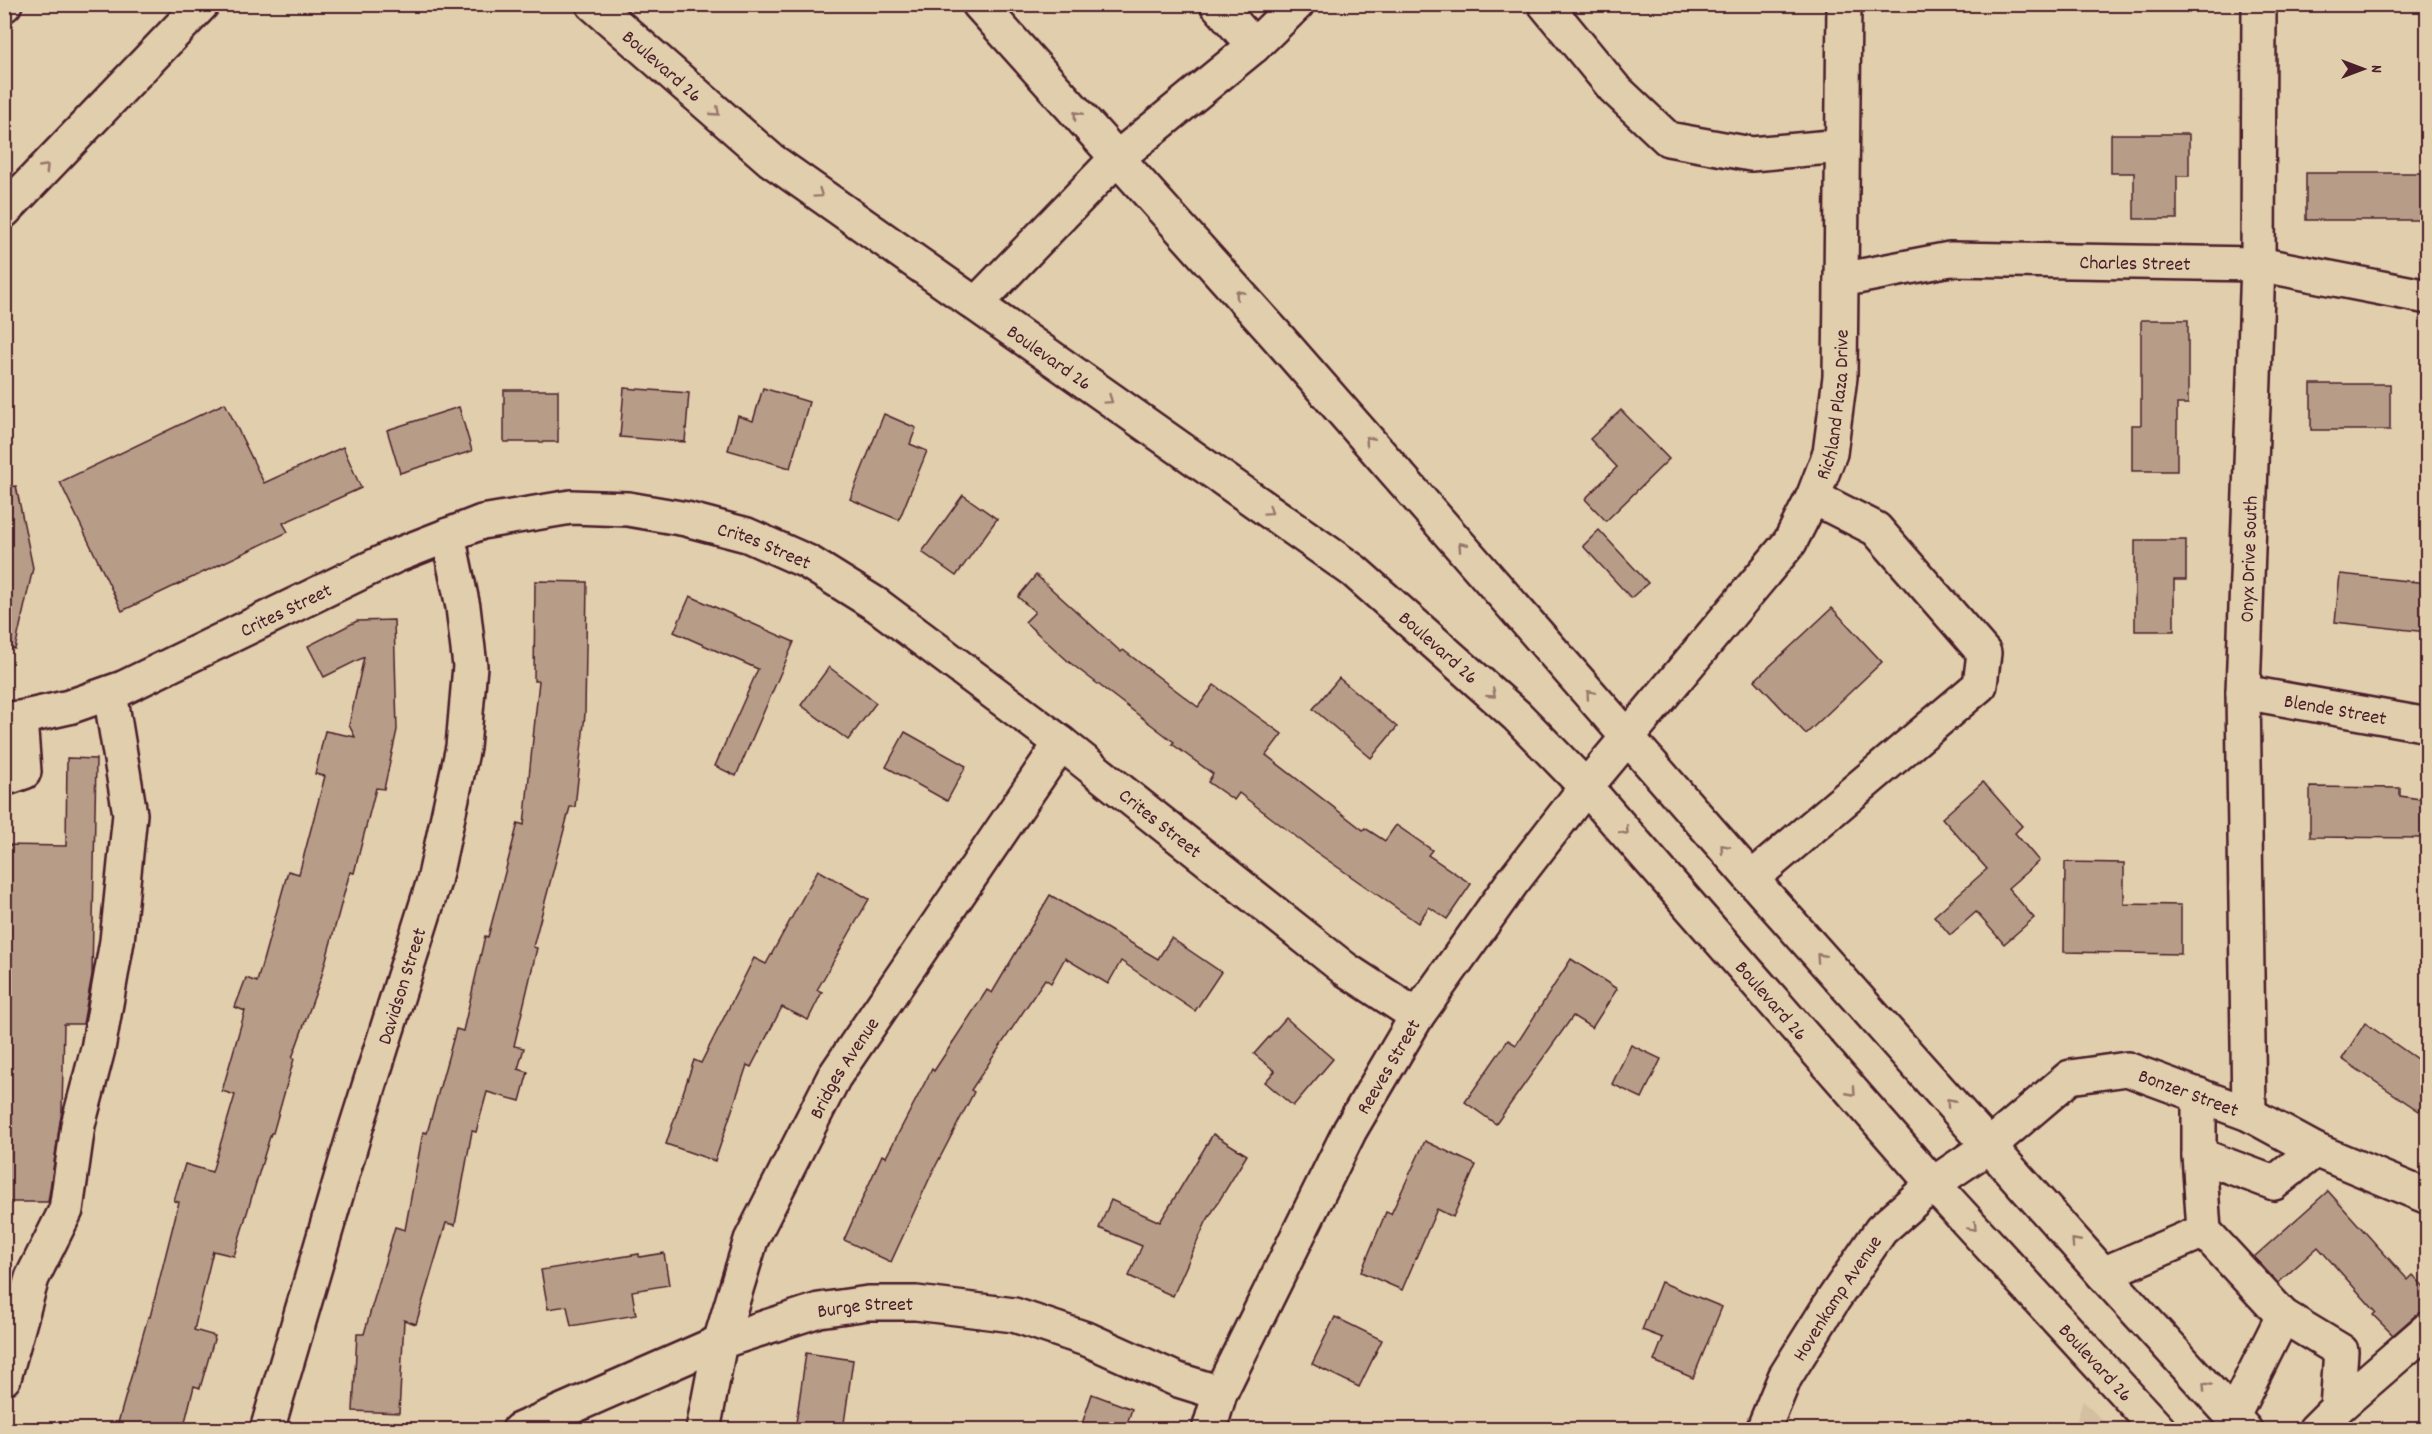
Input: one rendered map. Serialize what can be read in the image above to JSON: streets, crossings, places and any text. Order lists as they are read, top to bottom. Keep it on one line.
{"streets":{"street":["Boulevard 26","Charles Street","Richland Plaza Drive","Crites Street","Onyx Drive South","Blende Street","Davidson Street","Reeves Street","Bridges Avenue","Bonzer Street","Hovenkamp Avenue","Burge Street"]},"crossings":[["Boulevard 26","Reeves Street"],["Boulevard 26","Bonzer Street"],["Boulevard 26","Hovenkamp Avenue"],["Charles Street","Richland Plaza Drive"],["Charles Street","Onyx Drive South"],["Richland Plaza Drive","Reeves Street"],["Crites Street","Davidson Street"],["Crites Street","Reeves Street"],["Crites Street","Bridges Avenue"],["Onyx Drive South","Blende Street"],["Onyx Drive South","Bonzer Street"],["Reeves Street","Burge Street"],["Bridges Avenue","Burge Street"],["Bonzer Street","Hovenkamp Avenue"]],"north":"right"}
